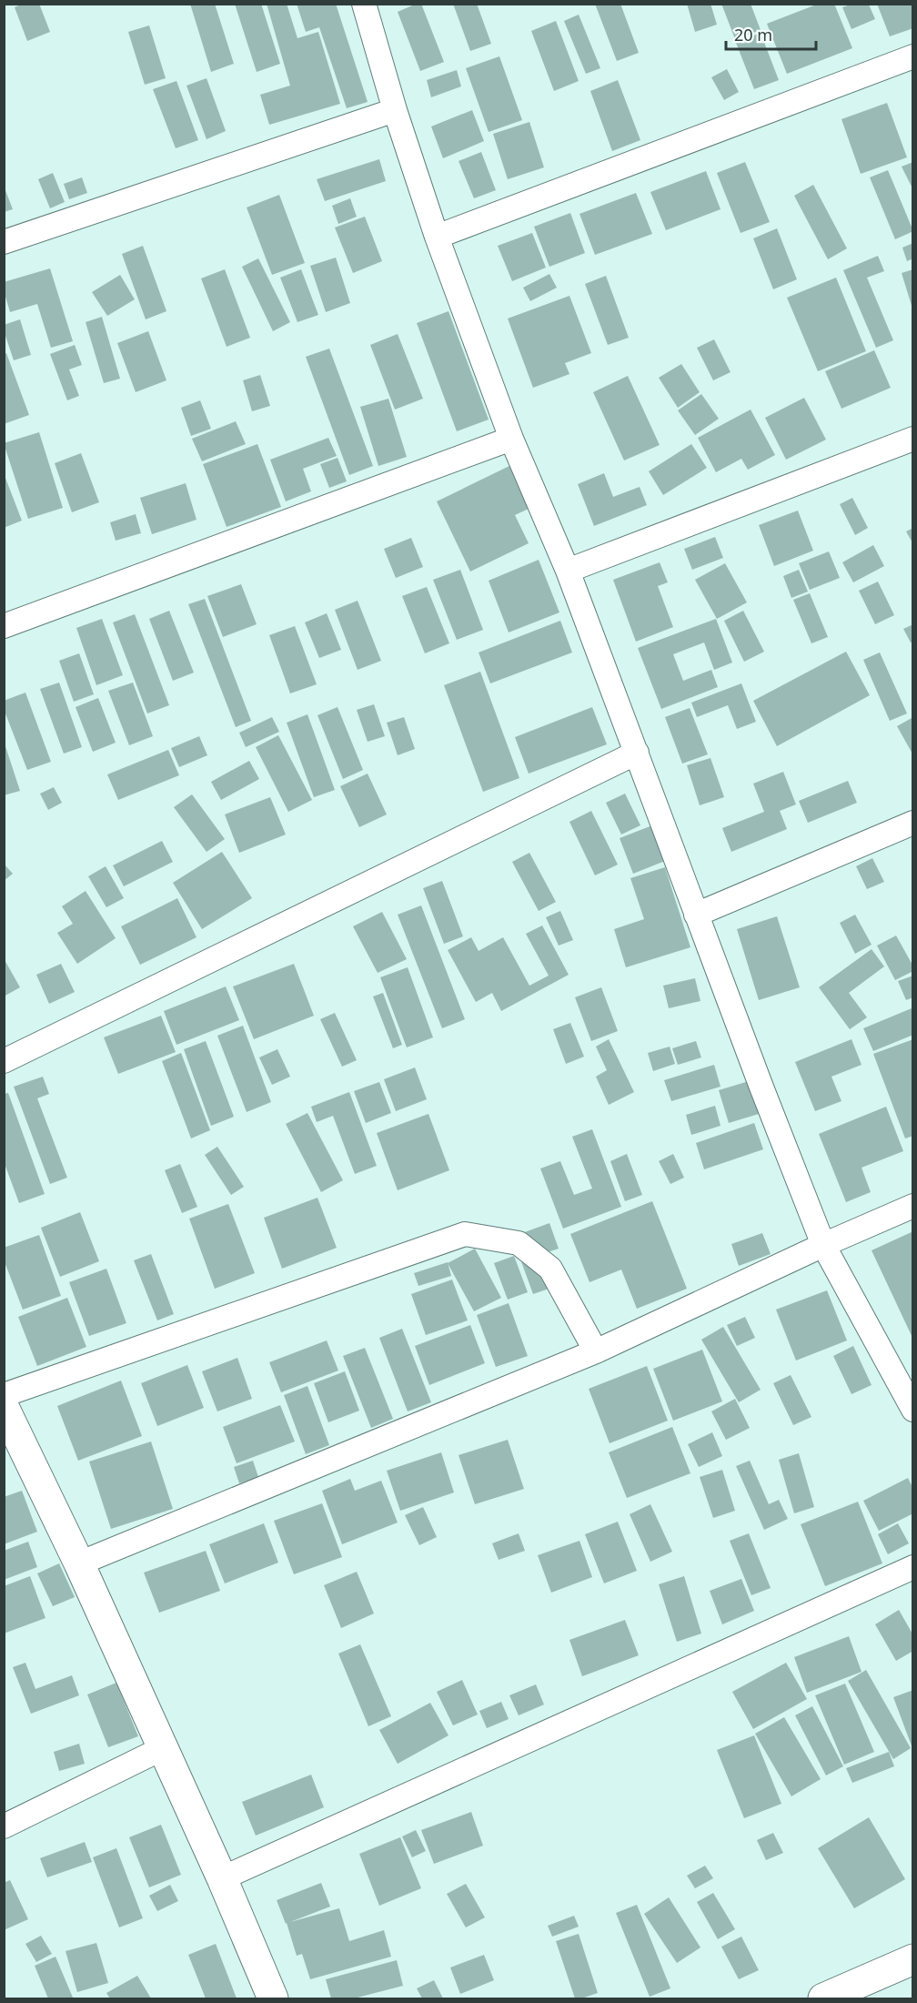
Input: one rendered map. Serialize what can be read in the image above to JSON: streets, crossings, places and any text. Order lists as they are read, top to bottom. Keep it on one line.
{"scale_bar":"20 m"}
